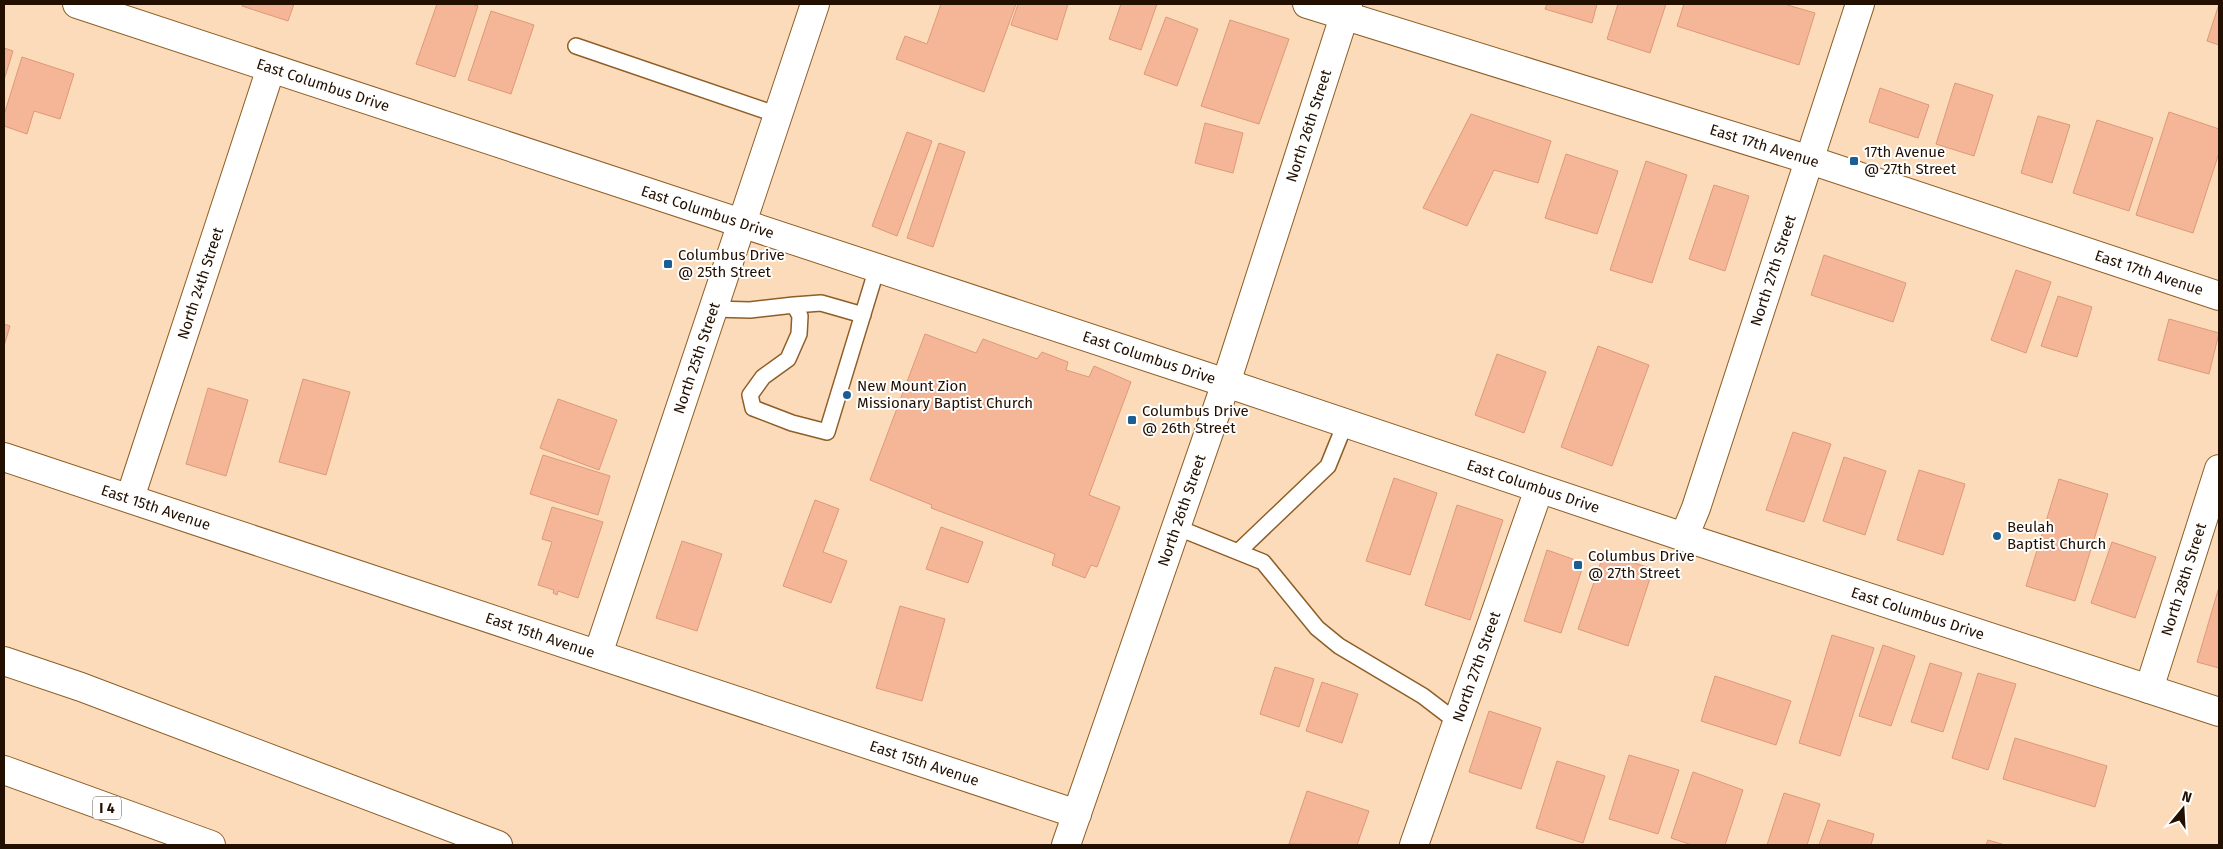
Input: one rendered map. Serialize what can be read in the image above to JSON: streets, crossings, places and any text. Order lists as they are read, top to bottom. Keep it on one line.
{"streets":{"main road":["East Columbus Drive","North 26th Street","East 17th Avenue","North 27th Street","North 24th Street","North 25th Street","East 15th Avenue","North 28th Street","I 4"]},"crossings":[["East Columbus Drive","North 26th Street"],["East Columbus Drive","North 27th Street"],["East Columbus Drive","North 24th Street"],["East Columbus Drive","North 25th Street"],["East Columbus Drive","North 28th Street"],["North 26th Street","East 17th Avenue"],["North 26th Street","East 15th Avenue"],["East 17th Avenue","North 27th Street"],["North 24th Street","East 15th Avenue"],["North 25th Street","East 15th Avenue"]],"places":{"transit":["17th Avenue @ 27th Street","Columbus Drive @ 25th Street","Columbus Drive @ 26th Street","Columbus Drive @ 27th Street"],"other":["New Mount Zion Missionary Baptist Church","Beulah Baptist Church"]},"north":"top"}
